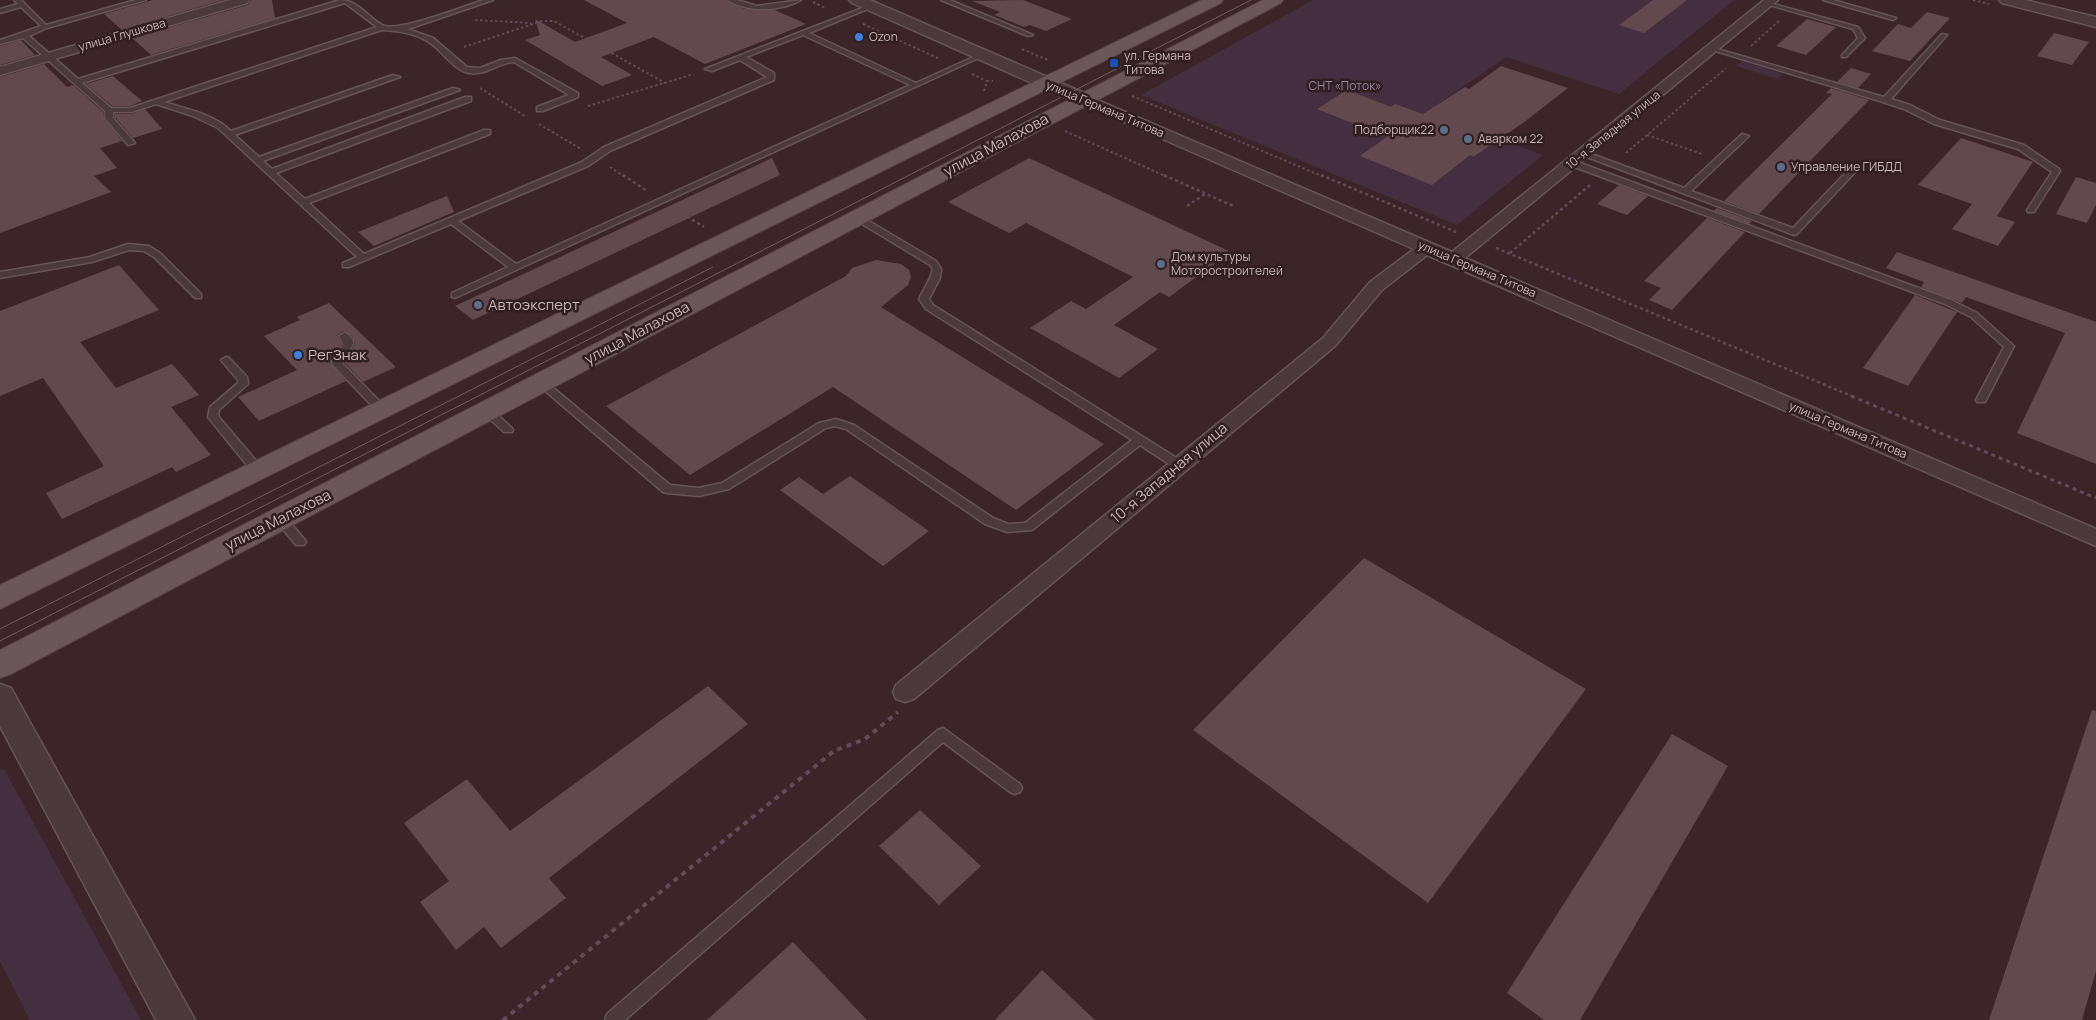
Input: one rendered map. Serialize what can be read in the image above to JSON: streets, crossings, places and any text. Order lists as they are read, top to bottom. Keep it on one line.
{"streets":{"main road":["улица Малахова"],"street":["улица Глушкова","улица Германа Титова","10-я Западная улица"]},"crossings":[["улица Германа Титова","10-я Западная улица"],["улица Германа Титова","улица Малахова"]],"parks":["СНТ «Поток»"],"places":{"other":["Ozon","Подборщик22","Аварком 22","Управление ГИБДД","Дом культуры Моторостроителей","Автоэксперт","РегЗнак"],"transit":["ул. Германа Титова"]}}
